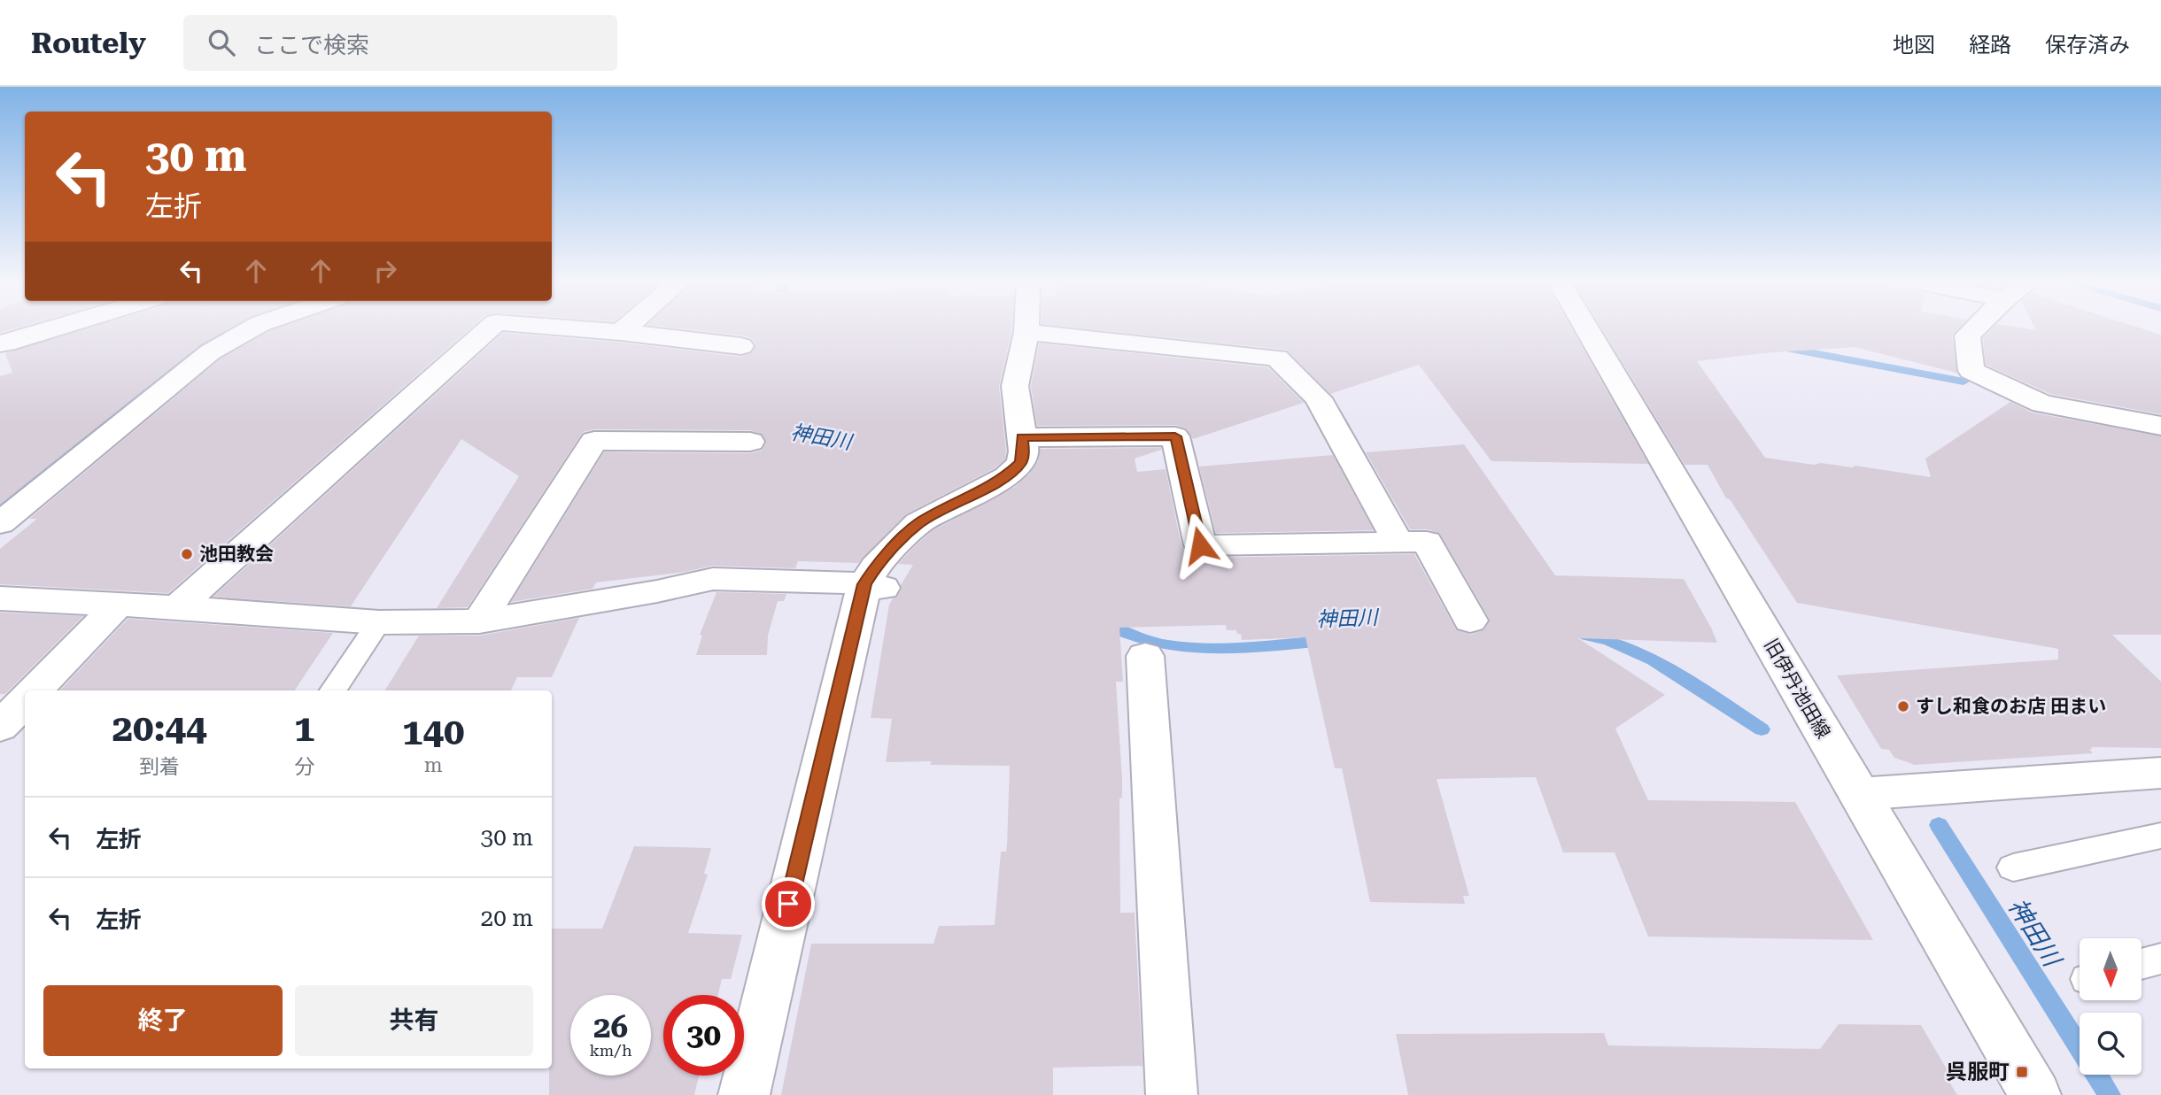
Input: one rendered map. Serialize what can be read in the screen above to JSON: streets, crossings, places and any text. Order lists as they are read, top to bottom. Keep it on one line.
{"streets":{"street":["旧伊丹池田線"]},"water":["神田川"],"places":{"other":["池田教会","すし和食のお店 田まい"],"transit":["呉服町"]},"north":"bottom","page":{"header":"Routely","search":"ここで検索","nav":["地図","経路","保存済み"],"turn":["30 m","左折"],"eta":["20:44","到着","1","分","140","m"],"list":[{"name":"左折","value":"30 m"},{"name":"左折","value":"20 m"}],"buttons":["終了","共有"],"speed":"26 km/h","limit":"30"}}
